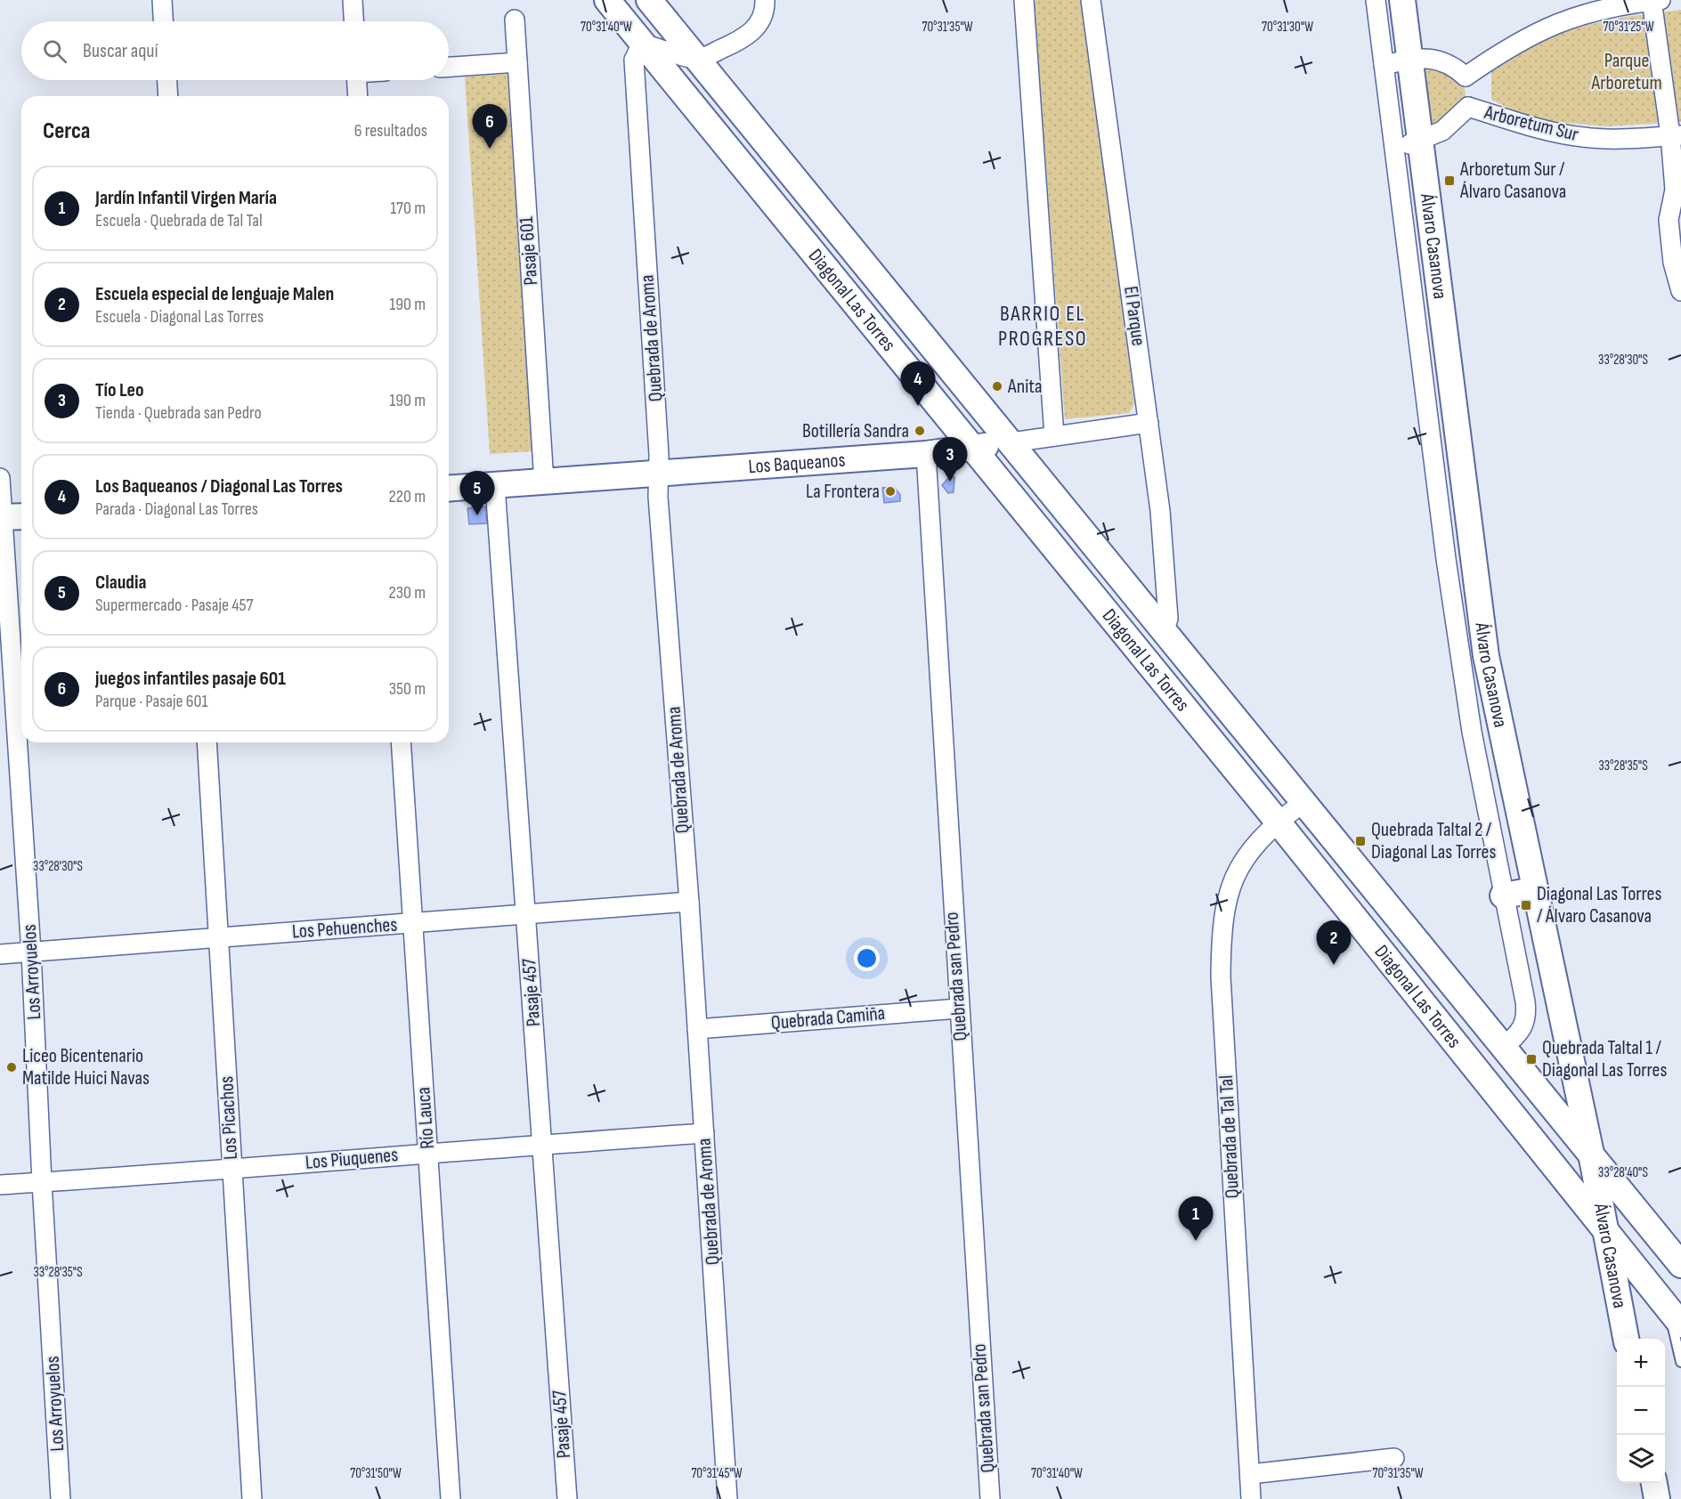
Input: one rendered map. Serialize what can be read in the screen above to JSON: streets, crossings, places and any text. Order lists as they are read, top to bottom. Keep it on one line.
{"streets":{"main road":["Álvaro Casanova","Diagonal Las Torres","Los Baqueanos"],"street":["Arboretum Sur","Pasaje 601","El Parque","Quebrada de Aroma","Los Pehuenches","Los Arroyuelos","Quebrada san Pedro","Pasaje 457","Quebrada Camiña","Los Picachos","Río Lauca","Quebrada de Tal Tal","Los Piuquenes"]},"crossings":[["Arboretum Sur","Álvaro Casanova"],["Álvaro Casanova","Diagonal Las Torres"],["Pasaje 601","Los Baqueanos"],["Diagonal Las Torres","El Parque"],["Diagonal Las Torres","Quebrada de Aroma"],["Diagonal Las Torres","Los Baqueanos"],["Diagonal Las Torres","Quebrada de Tal Tal"],["El Parque","Los Baqueanos"],["Quebrada de Aroma","Los Baqueanos"],["Quebrada de Aroma","Los Pehuenches"],["Quebrada de Aroma","Quebrada Camiña"],["Quebrada de Aroma","Los Piuquenes"],["Los Baqueanos","Quebrada san Pedro"],["Los Baqueanos","Pasaje 457"],["Los Pehuenches","Los Arroyuelos"],["Los Pehuenches","Pasaje 457"],["Los Pehuenches","Los Picachos"],["Los Pehuenches","Río Lauca"],["Los Arroyuelos","Los Piuquenes"],["Quebrada san Pedro","Quebrada Camiña"],["Pasaje 457","Los Piuquenes"],["Los Picachos","Los Piuquenes"],["Río Lauca","Los Piuquenes"]],"districts":["BARRIO EL PROGRESO"],"parks":["Parque Arboretum"],"places":{"transit":["Arboretum Sur / Álvaro Casanova","Quebrada Taltal 2 / Diagonal Las Torres","Diagonal Las Torres / Álvaro Casanova","Quebrada Taltal 1 / Diagonal Las Torres"],"other":["Anita","Botillería Sandra","La Frontera","Liceo Bicentenario Matilde Huici Navas"]},"page":{"search":"Buscar aquí","heading":["Cerca","6 resultados"],"pins":["6","4","3","5","2","1"],"list":[{"mark":"1","name":"Jardín Infantil Virgen María","note":"Escuela · Quebrada de Tal Tal","value":"170 m"},{"mark":"2","name":"Escuela especial de lenguaje Malen","note":"Escuela · Diagonal Las Torres","value":"190 m"},{"mark":"3","name":"Tío Leo","note":"Tienda · Quebrada san Pedro","value":"190 m"},{"mark":"4","name":"Los Baqueanos / Diagonal Las Torres","note":"Parada · Diagonal Las Torres","value":"220 m"},{"mark":"5","name":"Claudia","note":"Supermercado · Pasaje 457","value":"230 m"},{"mark":"6","name":"juegos infantiles pasaje 601","note":"Parque · Pasaje 601","value":"350 m"}],"map_buttons":["+","−"]},"coordinates":["70°31'40\"W","70°31'35\"W","70°31'25\"W","70°31'30\"W","33°28'30\"S","33°28'35\"S","33°28'40\"S","70°31'50\"W","70°31'45\"W"]}
